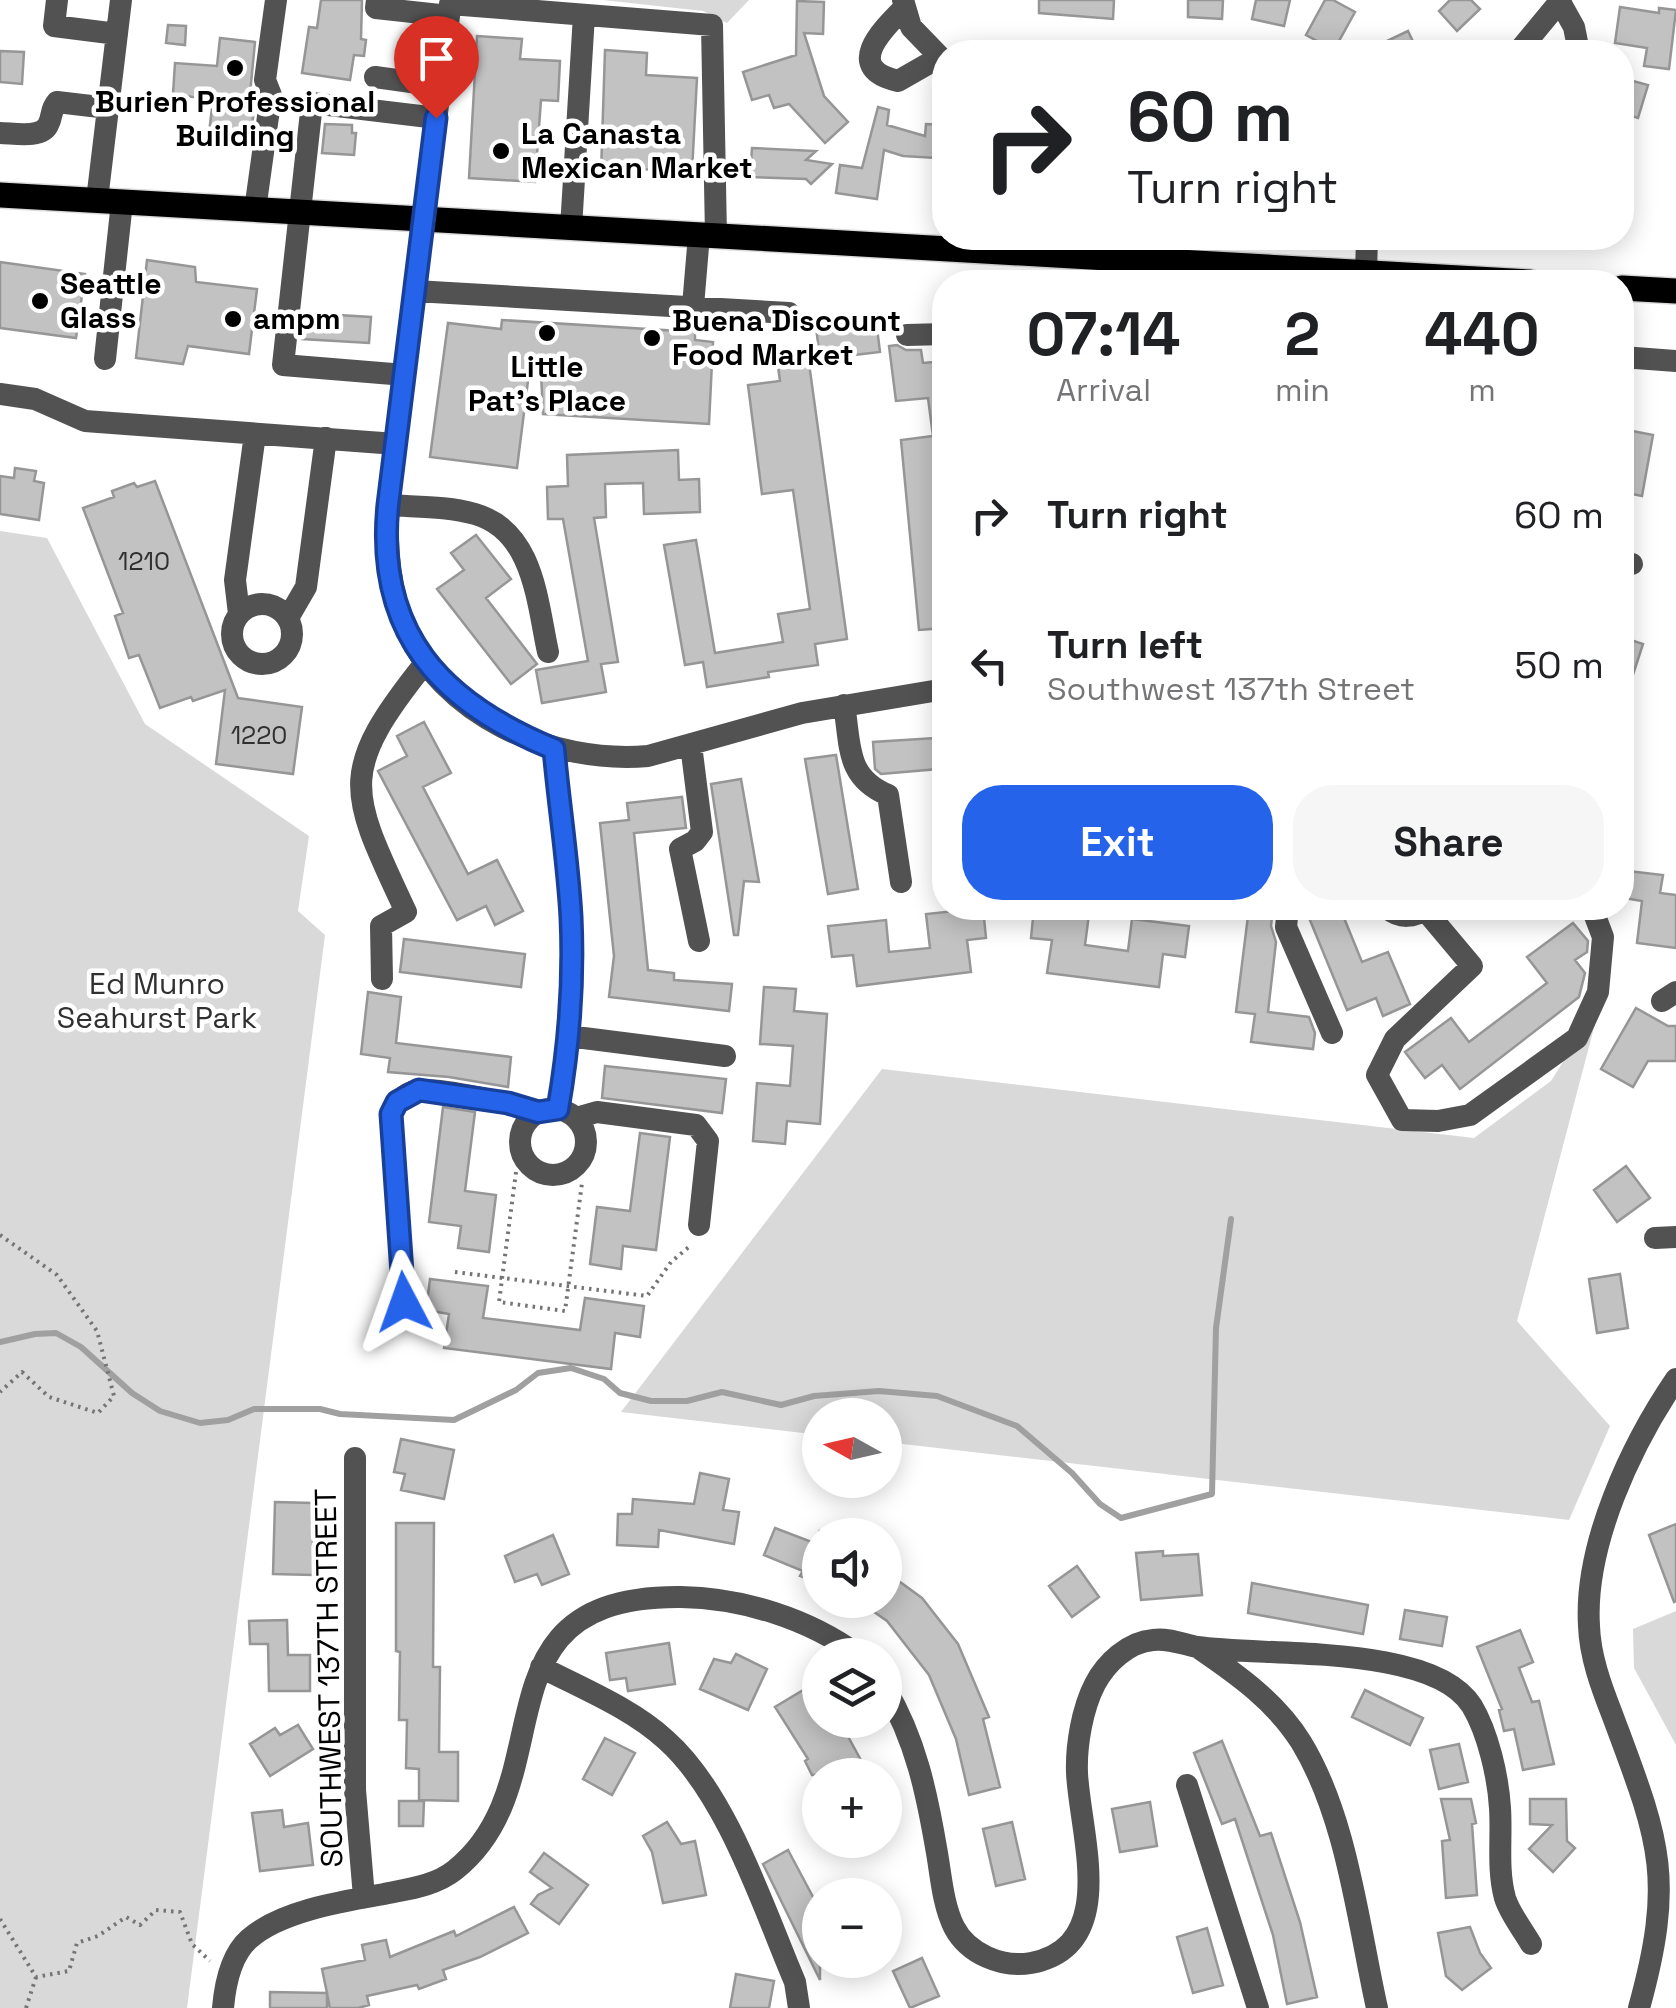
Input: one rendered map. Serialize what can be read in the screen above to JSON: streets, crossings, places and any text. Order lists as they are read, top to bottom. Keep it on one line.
{"streets":{"street":["SOUTHWEST 137TH STREET"]},"parks":["Ed Munro Seahurst Park"],"places":["Burien Professional Building","La Canasta Mexican Market","Seattle Glass","ampm","Little Pat's Place","Buena Discount Food Market"],"house_numbers":["1210","1220"],"north":"left","page":{"turn":["60 m","Turn right"],"eta":["07:14","Arrival","2","min","440","m"],"list":[{"name":"Turn right","value":"60 m"},{"name":"Turn left","note":"Southwest 137th Street","value":"50 m"}],"buttons":["Exit","Share"],"map_buttons":["+","−"]}}
